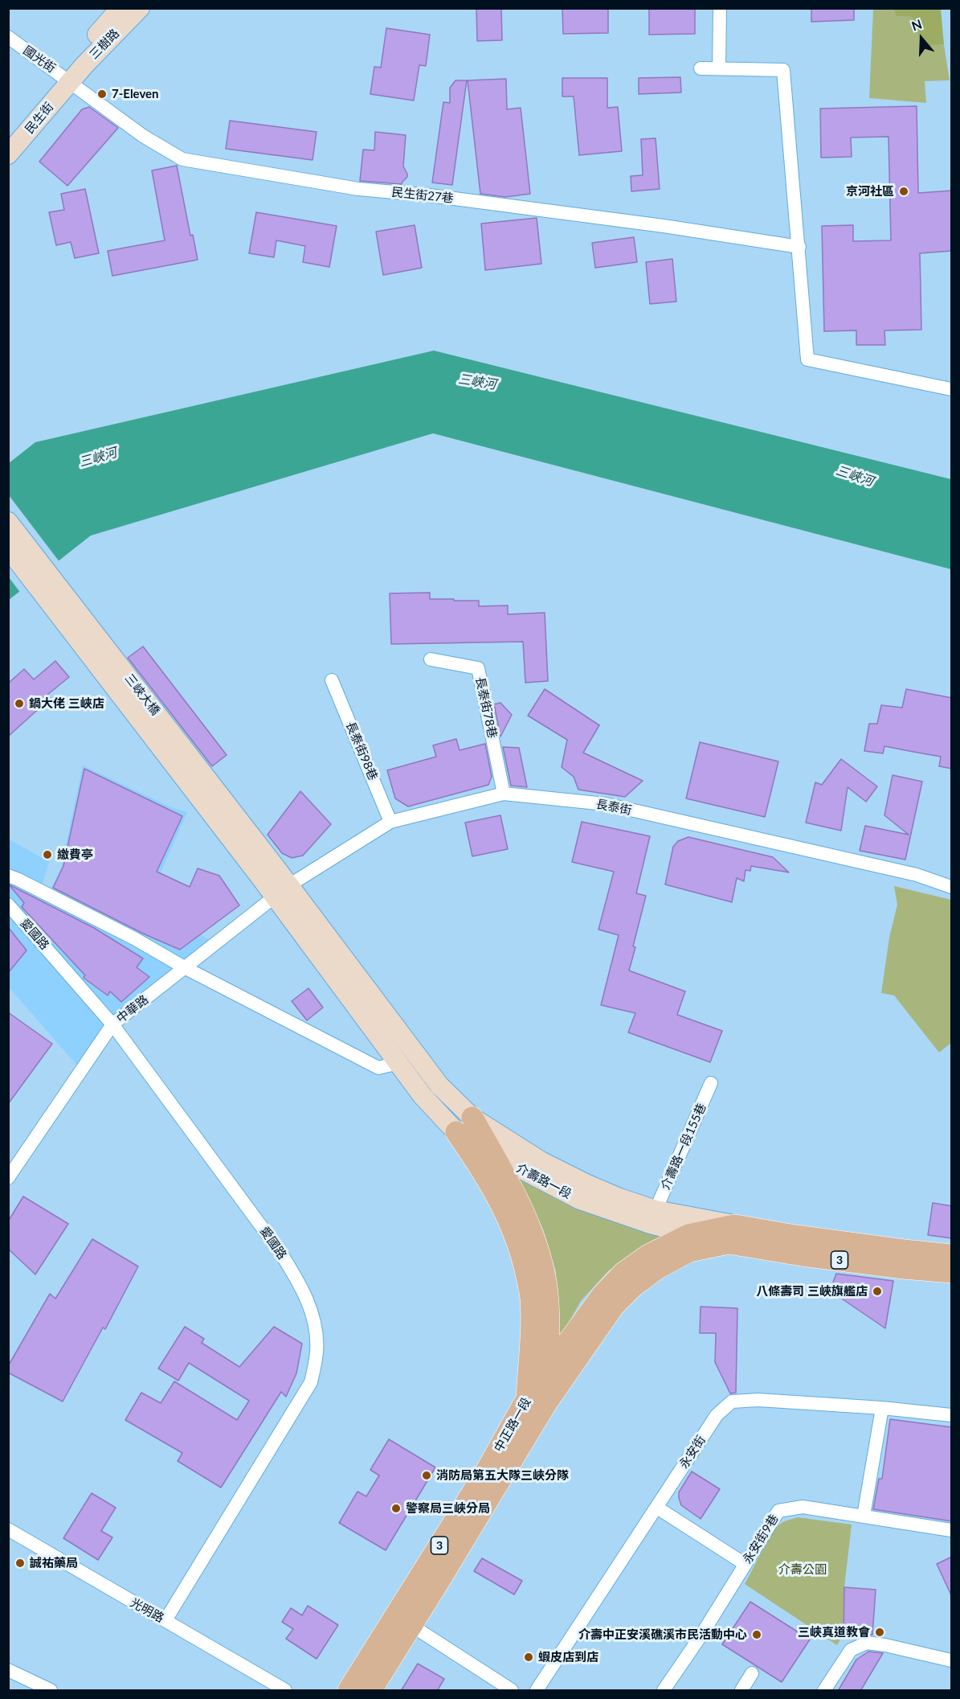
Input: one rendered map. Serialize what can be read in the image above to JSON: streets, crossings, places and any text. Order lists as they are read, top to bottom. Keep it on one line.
{"streets":{"main road":["三樹路","民生街","三峽大橋","介壽路一段","3","中正路一段"],"street":["國光街","民生街27巷","長泰街78巷","長泰街98巷","長泰街","愛國路","中華路","介壽路一段155巷","永安街","永安街9巷","光明路"]},"crossings":[["三樹路","國光街"],["三樹路","民生街"],["三樹路","民生街27巷"],["國光街","民生街"],["國光街","民生街27巷"],["民生街","民生街27巷"],["三峽大橋","介壽路一段"],["長泰街78巷","長泰街"],["長泰街98巷","長泰街"],["長泰街","中華路"],["長泰街","介壽路一段"],["愛國路","中華路"],["愛國路","光明路"],["中華路","介壽路一段"],["介壽路一段155巷","介壽路一段"],["介壽路一段","中正路一段"]],"water":["三峽河"],"parks":["介壽公園"],"places":["7-Eleven","京河社區","鍋大佬 三峽店","繳費亭","八條壽司 三峽旗艦店","消防局第五大隊三峽分隊","警察局三峽分局","誠祐藥局","三峽真道教會","介壽中正安溪礁溪市民活動中心","蝦皮店到店"],"north":"top"}
